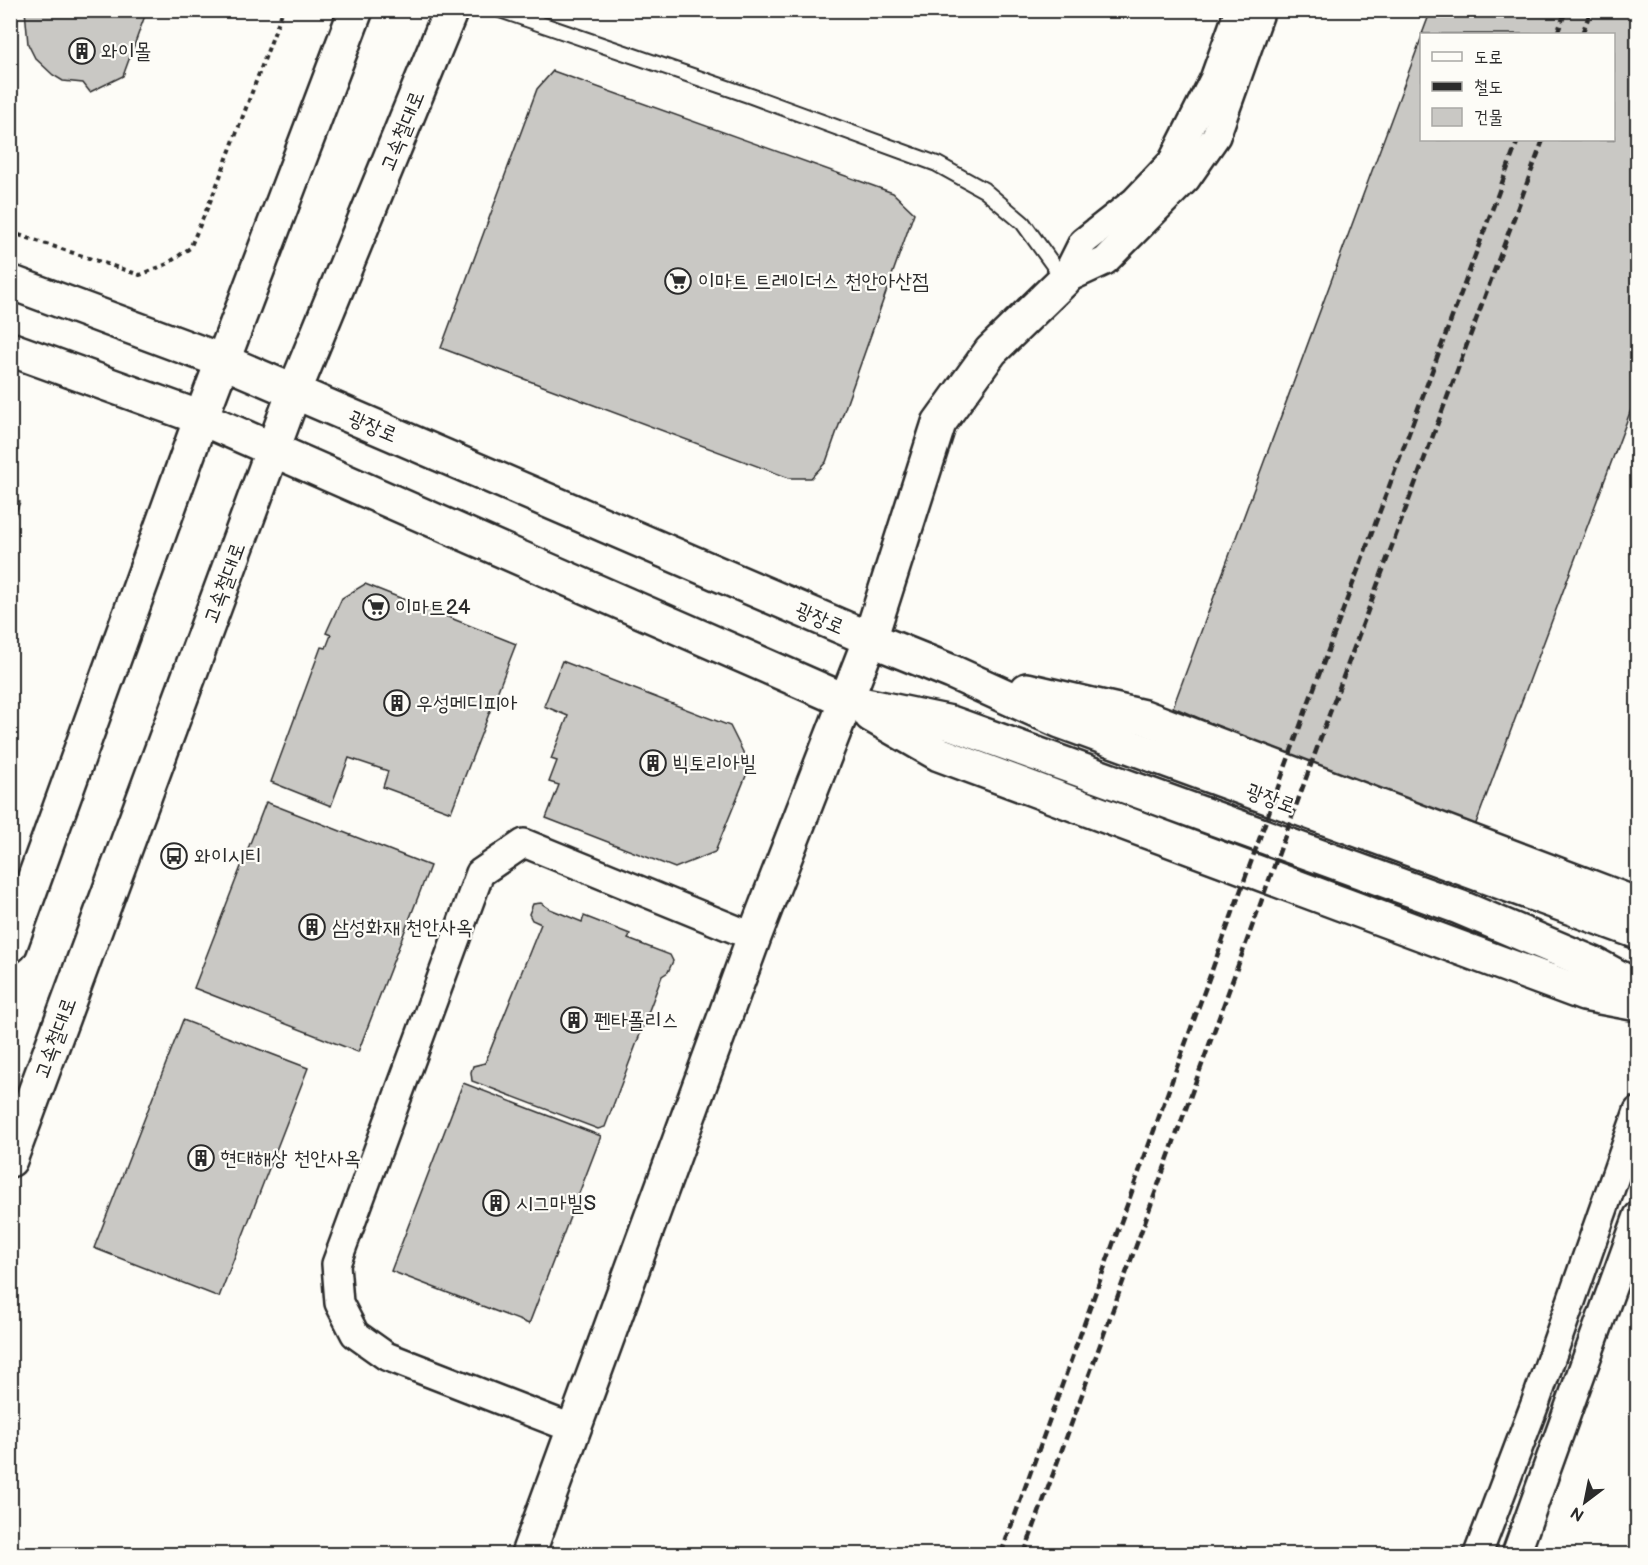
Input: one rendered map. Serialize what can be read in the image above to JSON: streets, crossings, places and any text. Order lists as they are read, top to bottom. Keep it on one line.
{"streets":{"main road":["고속철대로","광장로"]},"crossings":[["고속철대로","광장로"]],"places":{"building":["와이몰","우성메디피아","빅토리아빌","삼성화재 천안사옥","펜타폴리스","현대해상 천안사옥","시그마빌S"],"supermarket":["이마트 트레이더스 천안아산점","이마트24"],"bus stop":["와이시티"]},"legend":["도로","철도","건물"],"north":"bottom left"}
